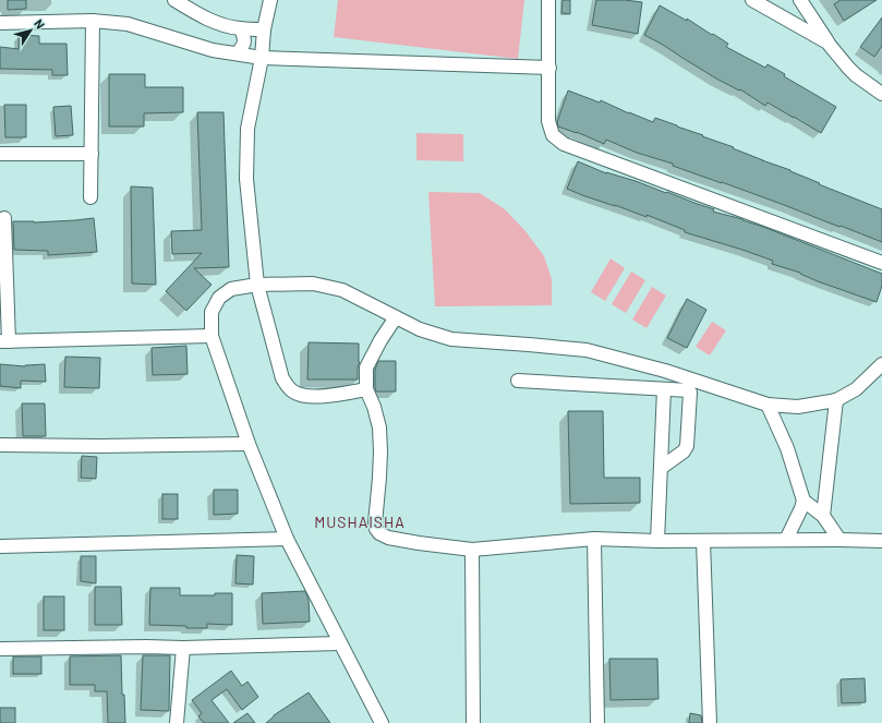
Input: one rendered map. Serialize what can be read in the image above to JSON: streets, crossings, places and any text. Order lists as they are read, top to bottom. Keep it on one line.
{"districts":["MUSHAISHA"],"north":"top right"}
